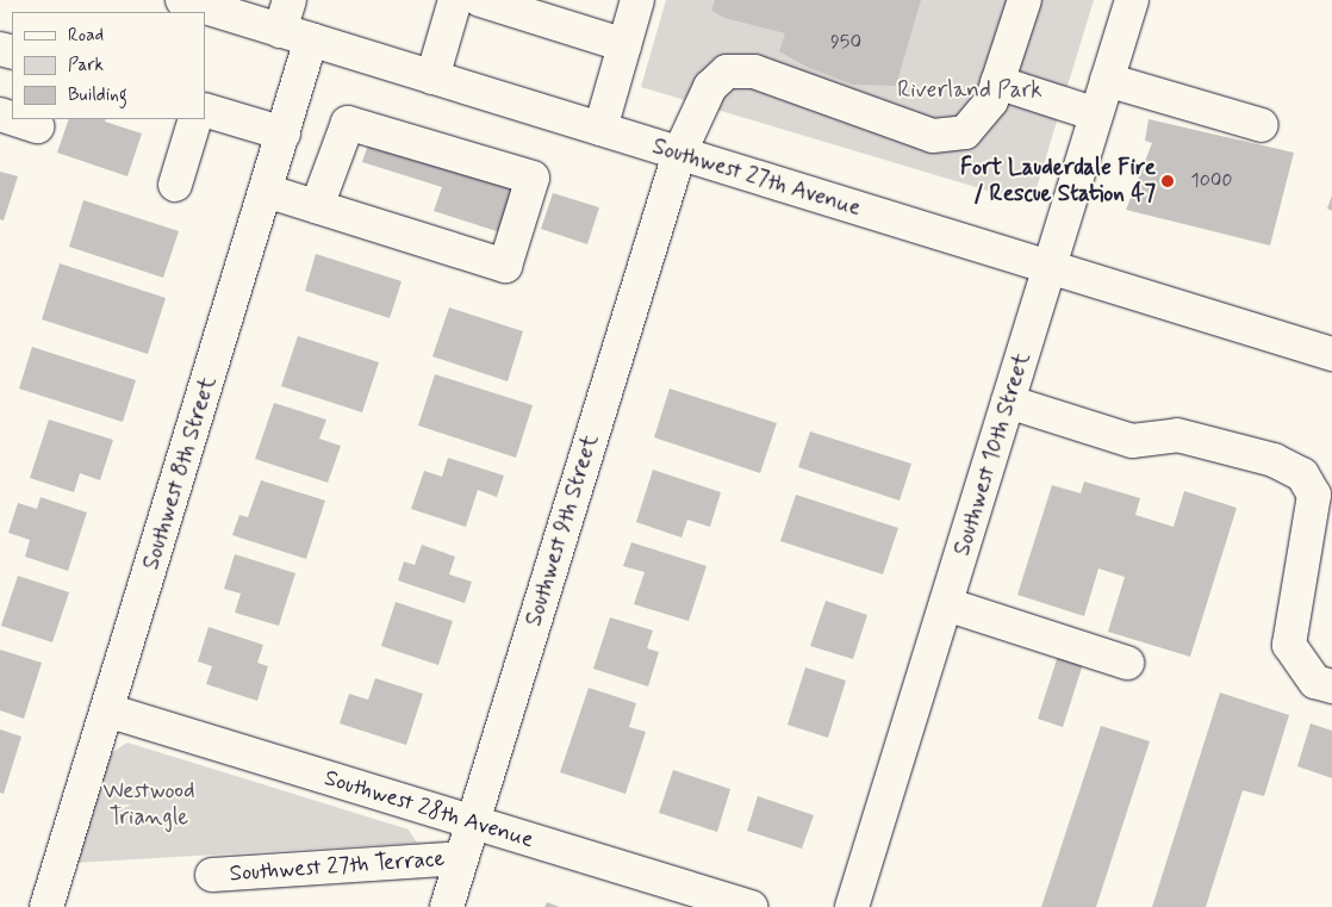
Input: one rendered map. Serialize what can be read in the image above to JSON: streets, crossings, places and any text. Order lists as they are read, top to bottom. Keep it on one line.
{"streets":{"street":["Southwest 27th Avenue","Southwest 10th Street","Southwest 8th Street","Southwest 9th Street","Southwest 28th Avenue","Southwest 27th Terrace"]},"crossings":[["Southwest 27th Avenue","Southwest 10th Street"],["Southwest 27th Avenue","Southwest 8th Street"],["Southwest 27th Avenue","Southwest 9th Street"],["Southwest 8th Street","Southwest 28th Avenue"],["Southwest 9th Street","Southwest 28th Avenue"],["Southwest 9th Street","Southwest 27th Terrace"]],"parks":["Riverland Park","Westwood Triangle"],"places":["Fort Lauderdale Fire / Rescue Station 47"],"house_numbers":["950","1000"],"legend":["Road","Park","Building"]}
